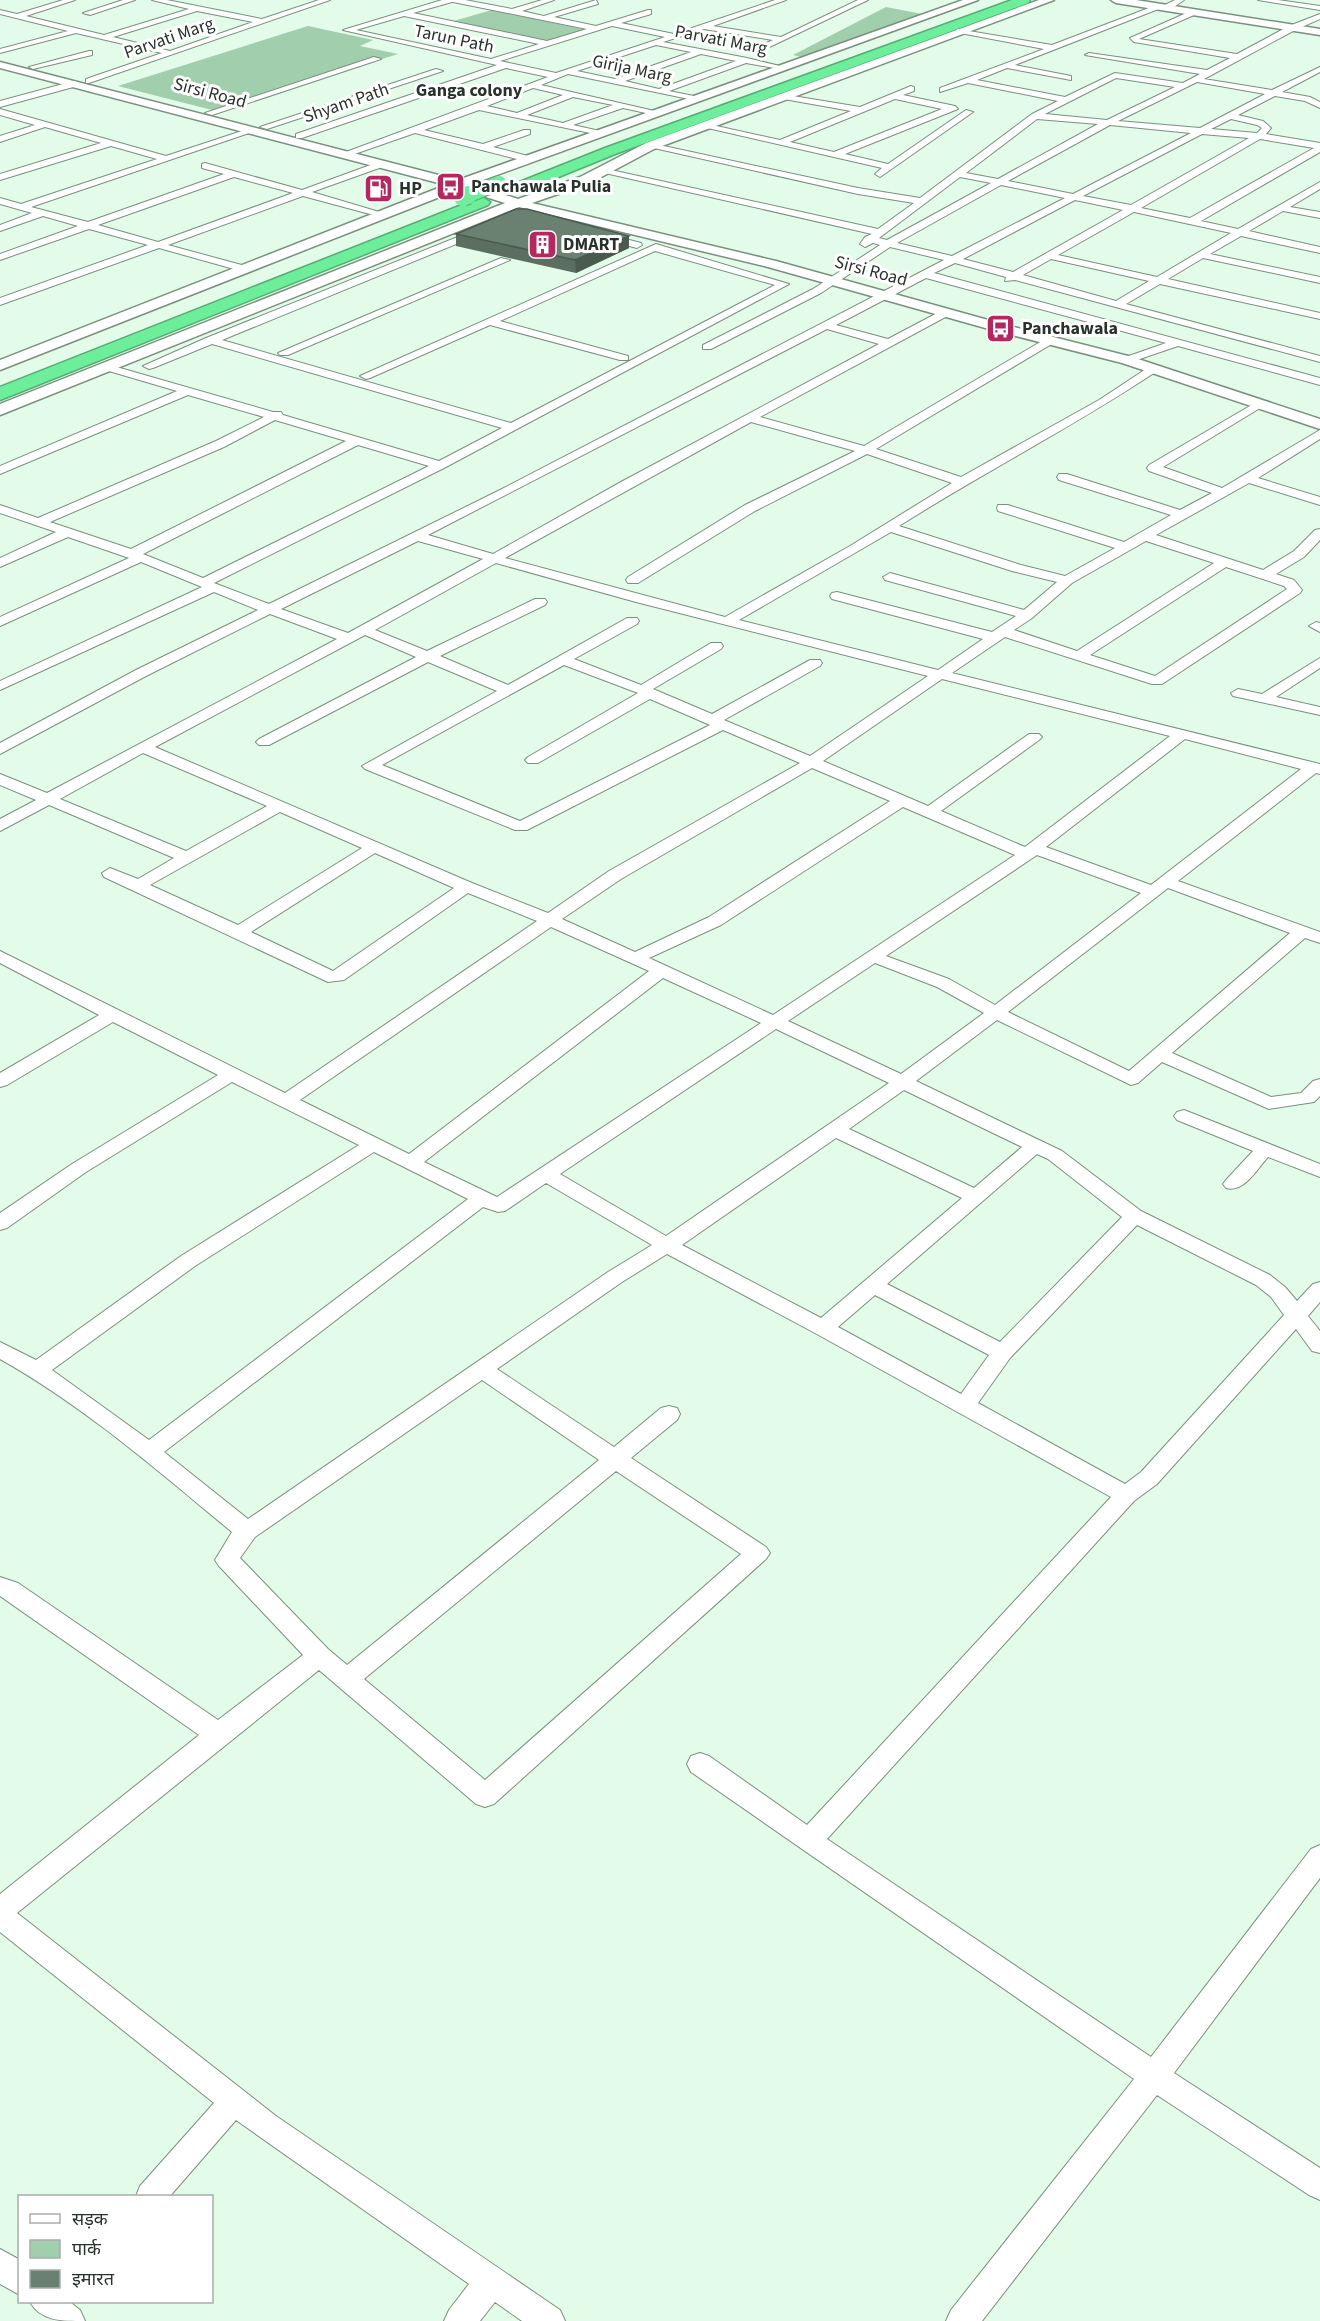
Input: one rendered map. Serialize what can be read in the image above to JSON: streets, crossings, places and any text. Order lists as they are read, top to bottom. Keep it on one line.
{"streets":{"street":["Parvati Marg","Tarun Path","Girija Marg","Sirsi Road","Shyam Path"]},"crossings":[["Parvati Marg","Sirsi Road"],["Tarun Path","Shyam Path"],["Sirsi Road","Shyam Path"]],"districts":["Ganga colony"],"places":{"bus stop":["Panchawala Pulia","Panchawala"],"fuel station":["HP"],"building":["DMART"]},"legend":["सड़क","पार्क","इमारत"]}
